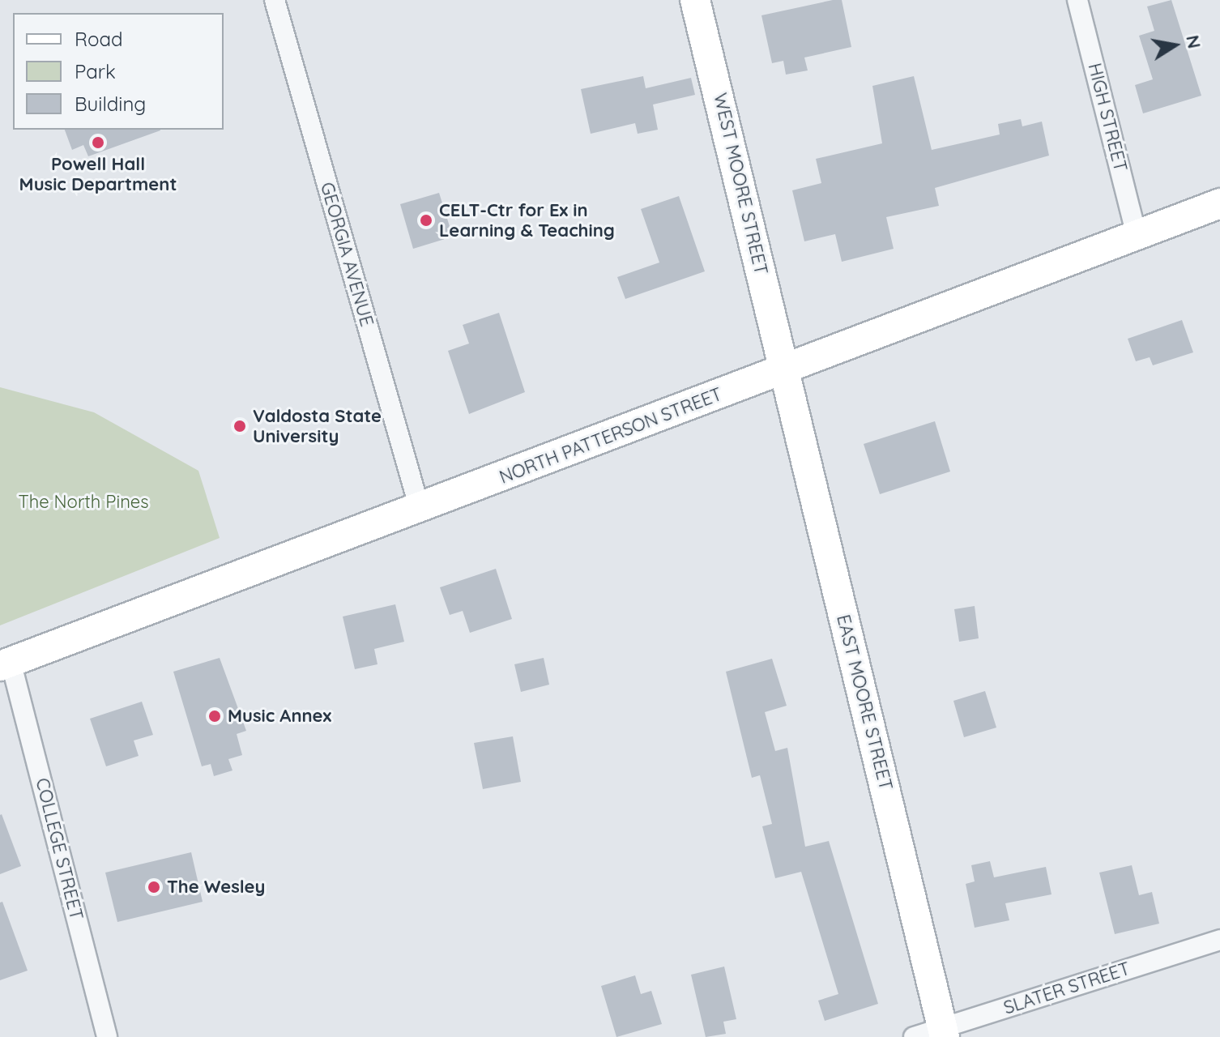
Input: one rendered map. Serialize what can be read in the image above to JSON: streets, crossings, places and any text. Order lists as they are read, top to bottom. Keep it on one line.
{"streets":{"main road":["WEST MOORE STREET","NORTH PATTERSON STREET","EAST MOORE STREET"],"street":["HIGH STREET","GEORGIA AVENUE","COLLEGE STREET","SLATER STREET"]},"crossings":[["HIGH STREET","NORTH PATTERSON STREET"],["WEST MOORE STREET","NORTH PATTERSON STREET"],["WEST MOORE STREET","EAST MOORE STREET"],["GEORGIA AVENUE","NORTH PATTERSON STREET"],["NORTH PATTERSON STREET","EAST MOORE STREET"],["NORTH PATTERSON STREET","COLLEGE STREET"],["EAST MOORE STREET","SLATER STREET"]],"parks":["The North Pines"],"places":["Powell Hall Music Department","CELT-Ctr for Ex in Learning & Teaching","Valdosta State University","Music Annex","The Wesley"],"legend":["Road","Park","Building"],"north":"right"}
